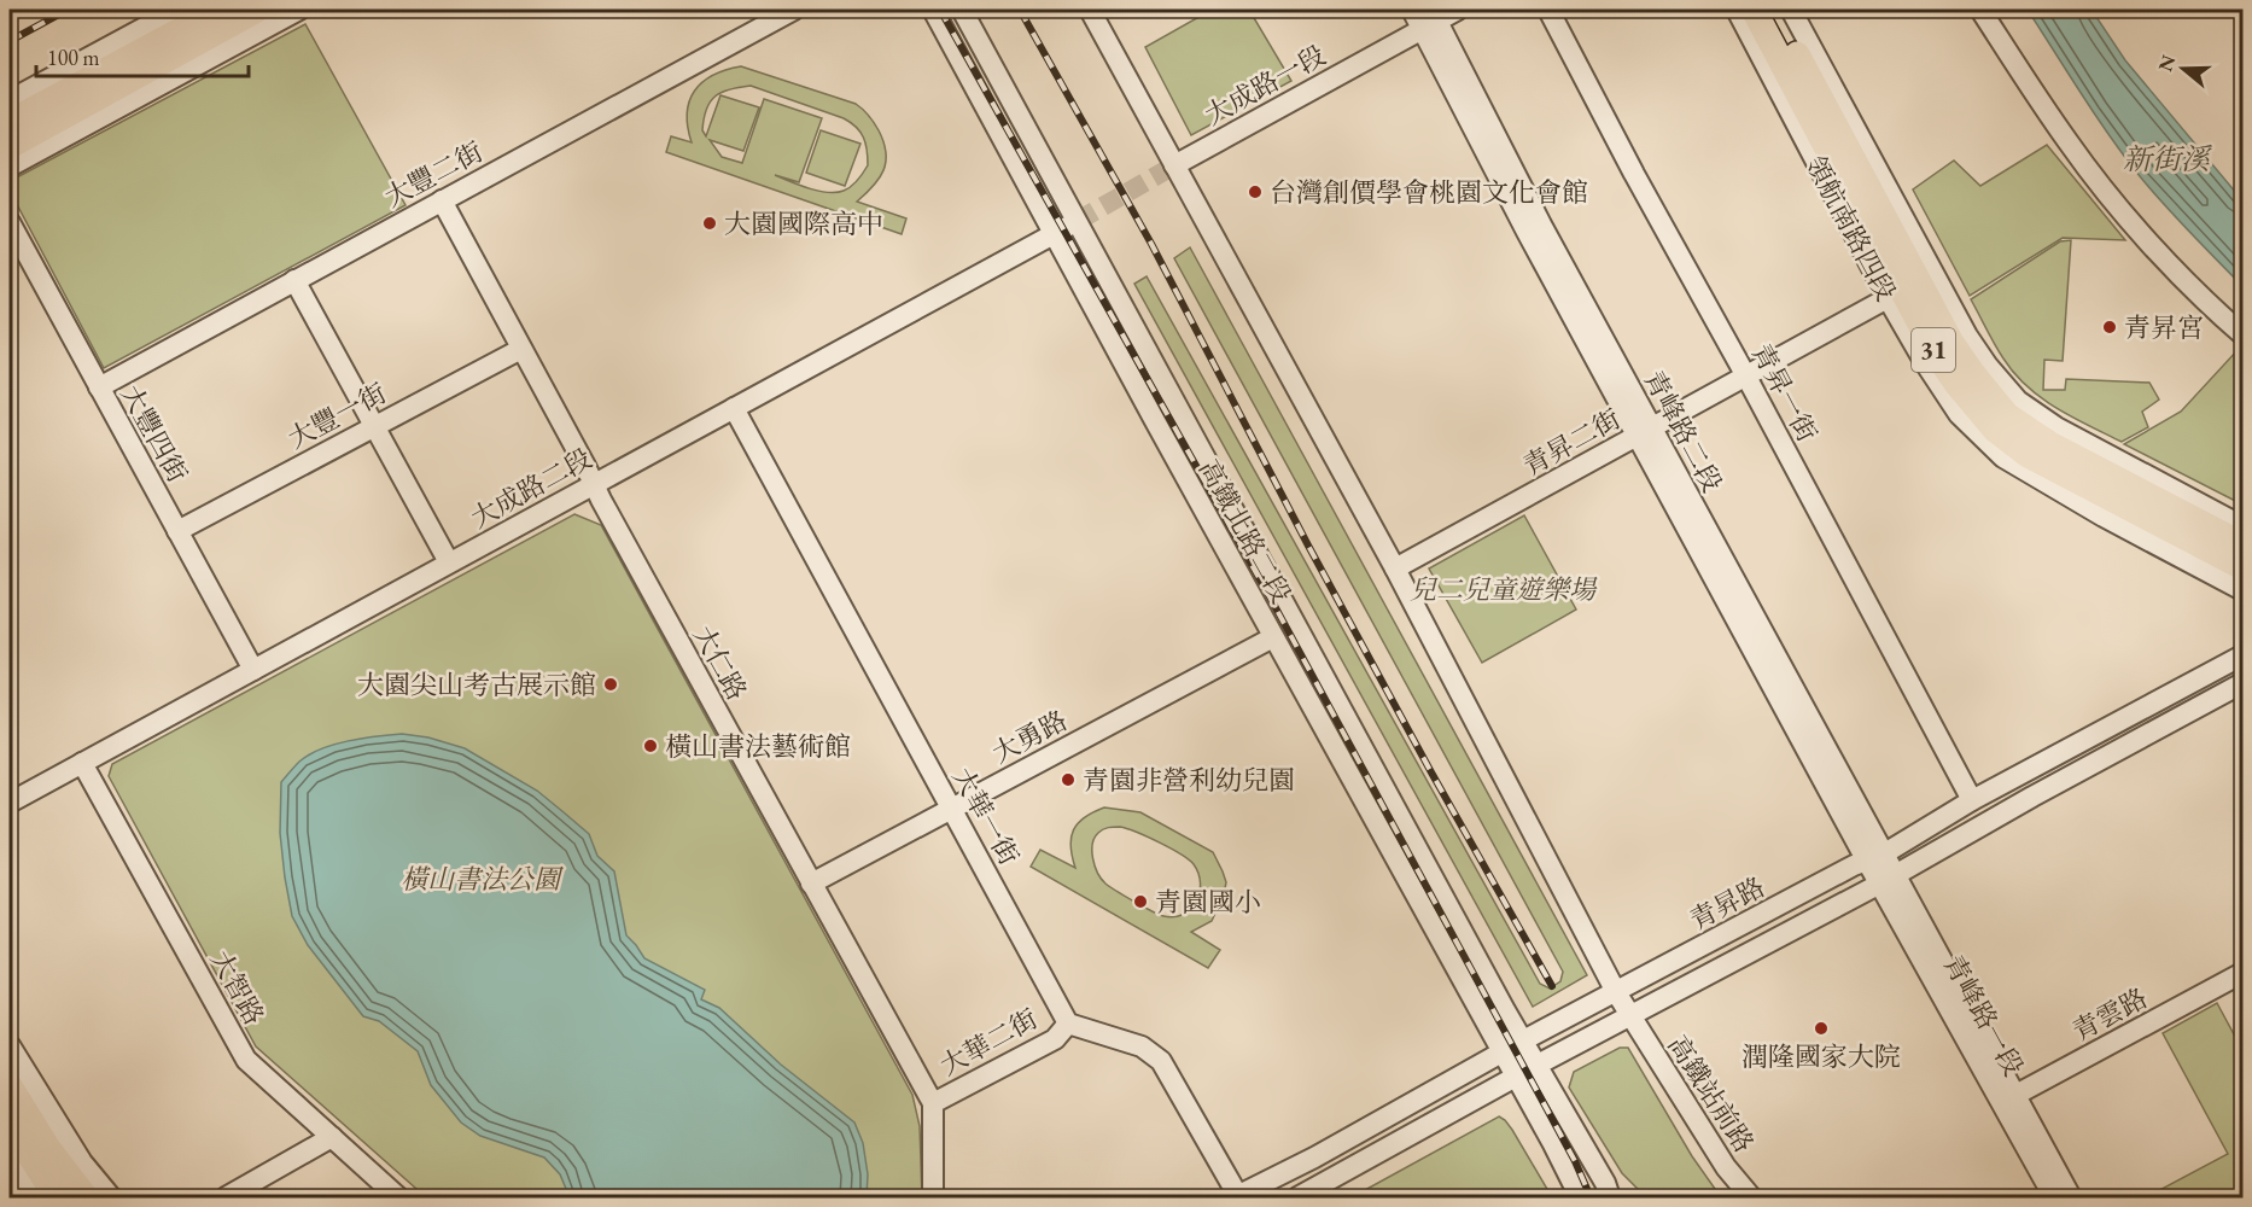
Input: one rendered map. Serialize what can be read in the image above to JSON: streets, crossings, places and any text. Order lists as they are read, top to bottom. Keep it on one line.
{"streets":{"main road":["領航南路四段","31"],"street":["大成路一段","大豐二街","青昇一街","大豐一街","青峰路二段","大豐四街","青昇二街","大成路二段","高鐵北路二段","大仁路","大勇路","大華一街","青昇路","大智路","青雲路","青峰路一段","大華二街","高鐵站前路"]},"crossings":[["大成路一段","青峰路二段"],["大豐二街","大豐四街"],["大豐二街","大仁路"],["領航南路四段","青昇二街"],["青昇一街","青昇二街"],["青昇一街","青昇路"],["大豐一街","大豐四街"],["大豐一街","大仁路"],["青峰路二段","青昇二街"],["青峰路二段","青昇路"],["青峰路二段","青峰路一段"],["大豐四街","大成路二段"],["大成路二段","高鐵北路二段"],["大成路二段","大仁路"],["大成路二段","大華一街"],["大成路二段","大智路"],["高鐵北路二段","大勇路"],["高鐵北路二段","青昇路"],["大仁路","大勇路"],["大仁路","大華二街"],["大勇路","大華一街"],["大華一街","大華二街"],["青昇路","青峰路一段"],["青昇路","高鐵站前路"],["青雲路","青峰路一段"]],"water":["新街溪"],"parks":["兒二兒童遊樂場","橫山書法公園"],"places":["台灣創價學會桃園文化會館","大園國際高中","青昇宮","大園尖山考古展示館","橫山書法藝術館","青園非營利幼兒園","青園國小","潤隆國家大院"],"scale_bar":"100 m","north":"left"}
